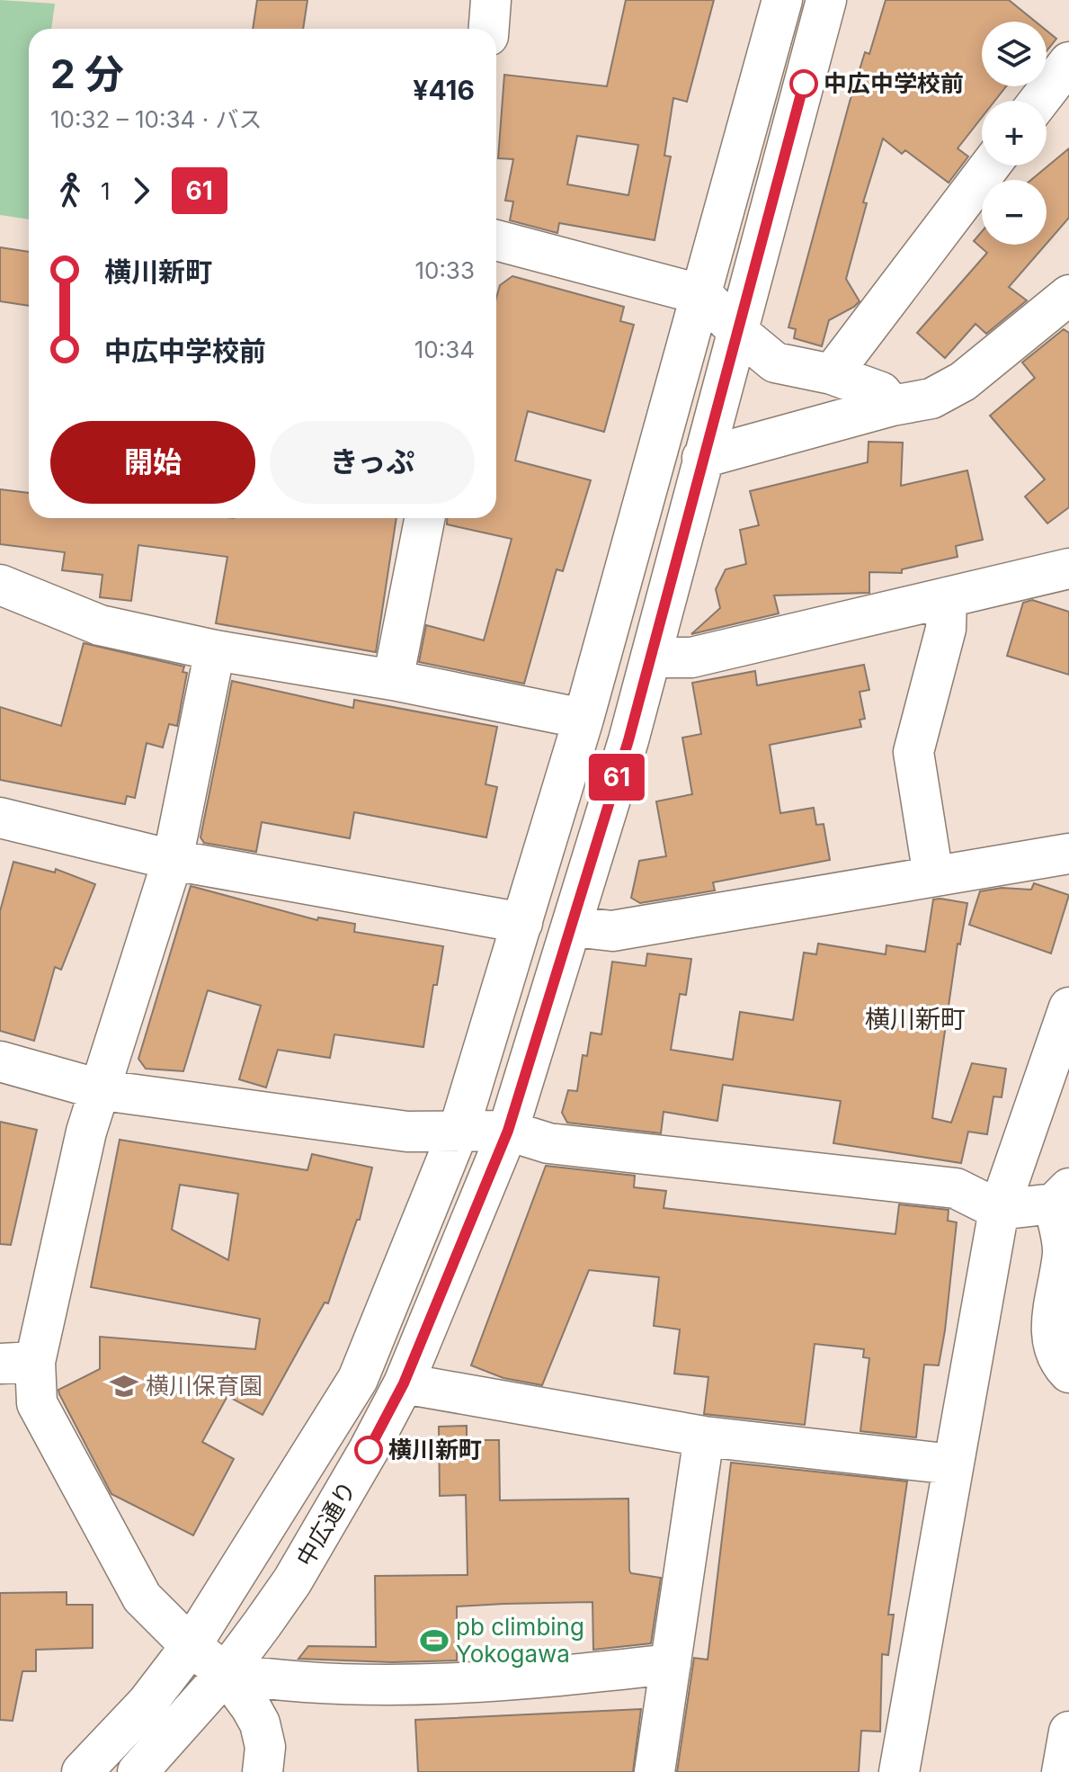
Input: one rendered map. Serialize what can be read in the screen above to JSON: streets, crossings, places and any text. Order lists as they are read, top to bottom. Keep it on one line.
{"streets":{"street":["中広通り"]},"districts":["横川新町"],"places":{"other":["中広中学校前","横川新町"],"school or university":["横川保育園"],"sports":["pb climbing Yokogawa"]},"lines":["bus line 61"],"page":{"on_map":"61","map_buttons":["+","−"],"heading":["2 分","10:32 – 10:34 · バス","¥416"],"legs":["1","61"],"list":[{"name":"横川新町","value":"10:33"},{"name":"中広中学校前","value":"10:34"}],"buttons":["開始","きっぷ"]}}
